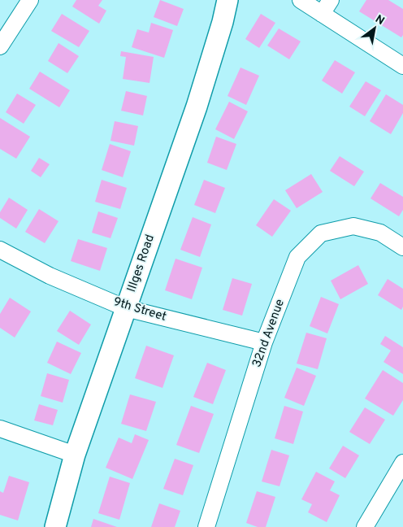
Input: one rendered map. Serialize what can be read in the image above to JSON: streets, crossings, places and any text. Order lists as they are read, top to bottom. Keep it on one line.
{"streets":{"street":["Illges Road","9th Street","32nd Avenue"]},"crossings":[["Illges Road","9th Street"],["9th Street","32nd Avenue"]],"north":"top right"}
